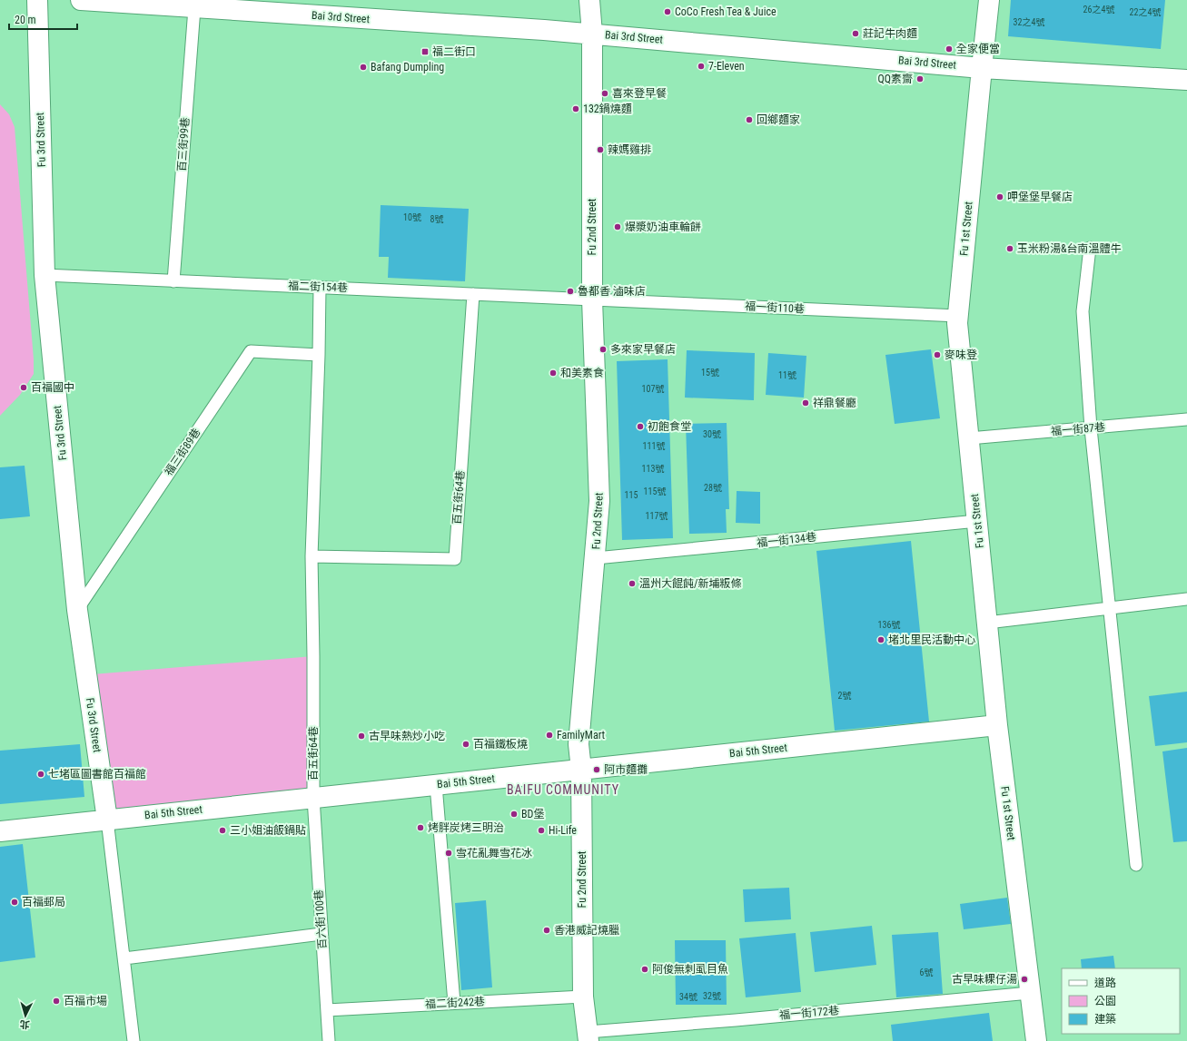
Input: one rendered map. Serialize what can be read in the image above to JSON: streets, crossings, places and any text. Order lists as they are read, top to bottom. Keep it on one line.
{"streets":{"street":["Bai 3rd Street","Fu 3rd Street","Fu 2nd Street","Fu 1st Street","Bai 5th Street"],"lane":["百三街99巷","福二街154巷","福一街110巷","福一街87巷","福三街89巷","百五街64巷","福一街134巷","百六街100巷","福二街242巷","福一街172巷"]},"crossings":[["Bai 3rd Street","百三街99巷"],["Bai 3rd Street","Fu 2nd Street"],["Bai 3rd Street","Fu 1st Street"],["Fu 3rd Street","福二街154巷"],["Fu 3rd Street","福三街89巷"],["Fu 3rd Street","Bai 5th Street"],["百三街99巷","福二街154巷"],["Fu 2nd Street","福二街154巷"],["Fu 2nd Street","福一街110巷"],["Fu 2nd Street","福一街134巷"],["Fu 2nd Street","Bai 5th Street"],["Fu 2nd Street","福二街242巷"],["Fu 2nd Street","福一街172巷"],["Fu 1st Street","福一街110巷"],["Fu 1st Street","福一街87巷"],["Fu 1st Street","福一街134巷"],["Fu 1st Street","Bai 5th Street"],["Fu 1st Street","福一街172巷"],["福二街154巷","福一街110巷"],["福二街154巷","百五街64巷"],["福三街89巷","百五街64巷"],["百五街64巷","Bai 5th Street"],["百五街64巷","百六街100巷"],["Bai 5th Street","百六街100巷"],["百六街100巷","福二街242巷"]],"districts":["BAIFU COMMUNITY"],"places":{"other":["CoCo Fresh Tea & Juice","莊記牛肉麵","全家便當","7-Eleven","Bafang Dumpling","QQ素齋","喜來登早餐","132鍋燒麵","回鄉麵家","辣媽雞排","呷堡堡早餐店","爆漿奶油車輪餅","玉米粉湯&台南溫體牛","魯都香 滷味店","多來家早餐店","麥味登","和美素食","百福國中","祥鼎餐廳","初飽食堂","溫州大餛飩/新埔粄條","堵北里民活動中心","FamilyMart","古早味熱炒小吃","百福鐵板燒","阿市麵攤","七堵區圖書館百福館","BD堡","烤胖炭烤三明治","三小姐油飯鍋貼","Hi-Life","雪花亂舞雪花冰","百福郵局","香港威記燒臘","阿俊無刺虱目魚","古早味粿仔湯","百福市場"],"transit":["福二街口"]},"house_numbers":["26之4號","22之4號","32之4號","10號","8號","15號","11號","107號","30號","111號","113號","28號","115號","115","117號","136號","2號","6號","32號","34號"],"legend":["道路","公園","建築"],"scale_bar":"20 m","north":"bottom"}
